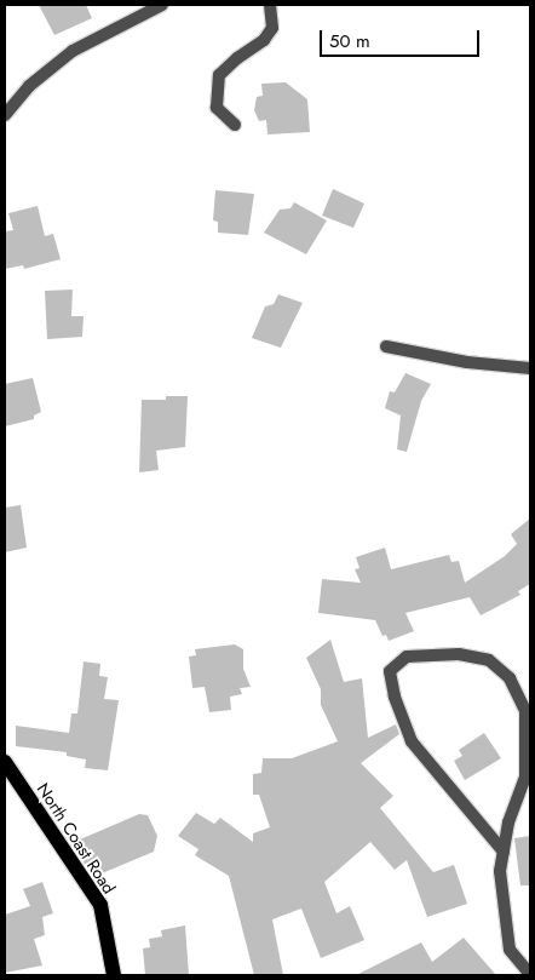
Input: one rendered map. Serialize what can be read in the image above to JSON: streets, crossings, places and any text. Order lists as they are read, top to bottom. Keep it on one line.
{"streets":{"main road":["North Coast Road"]},"scale_bar":"50 m"}
